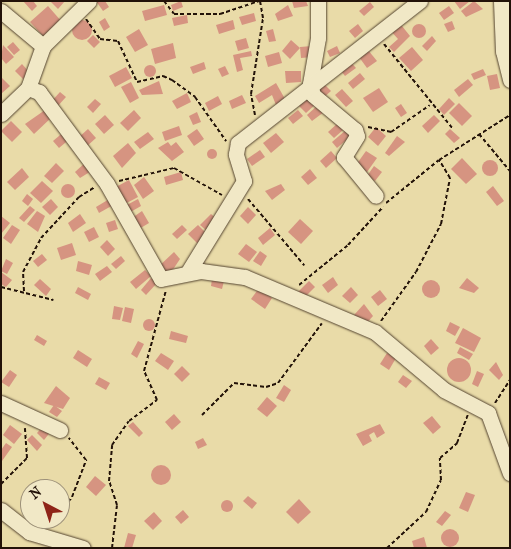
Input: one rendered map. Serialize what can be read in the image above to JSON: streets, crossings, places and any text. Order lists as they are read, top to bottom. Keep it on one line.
{"north":"top left"}
